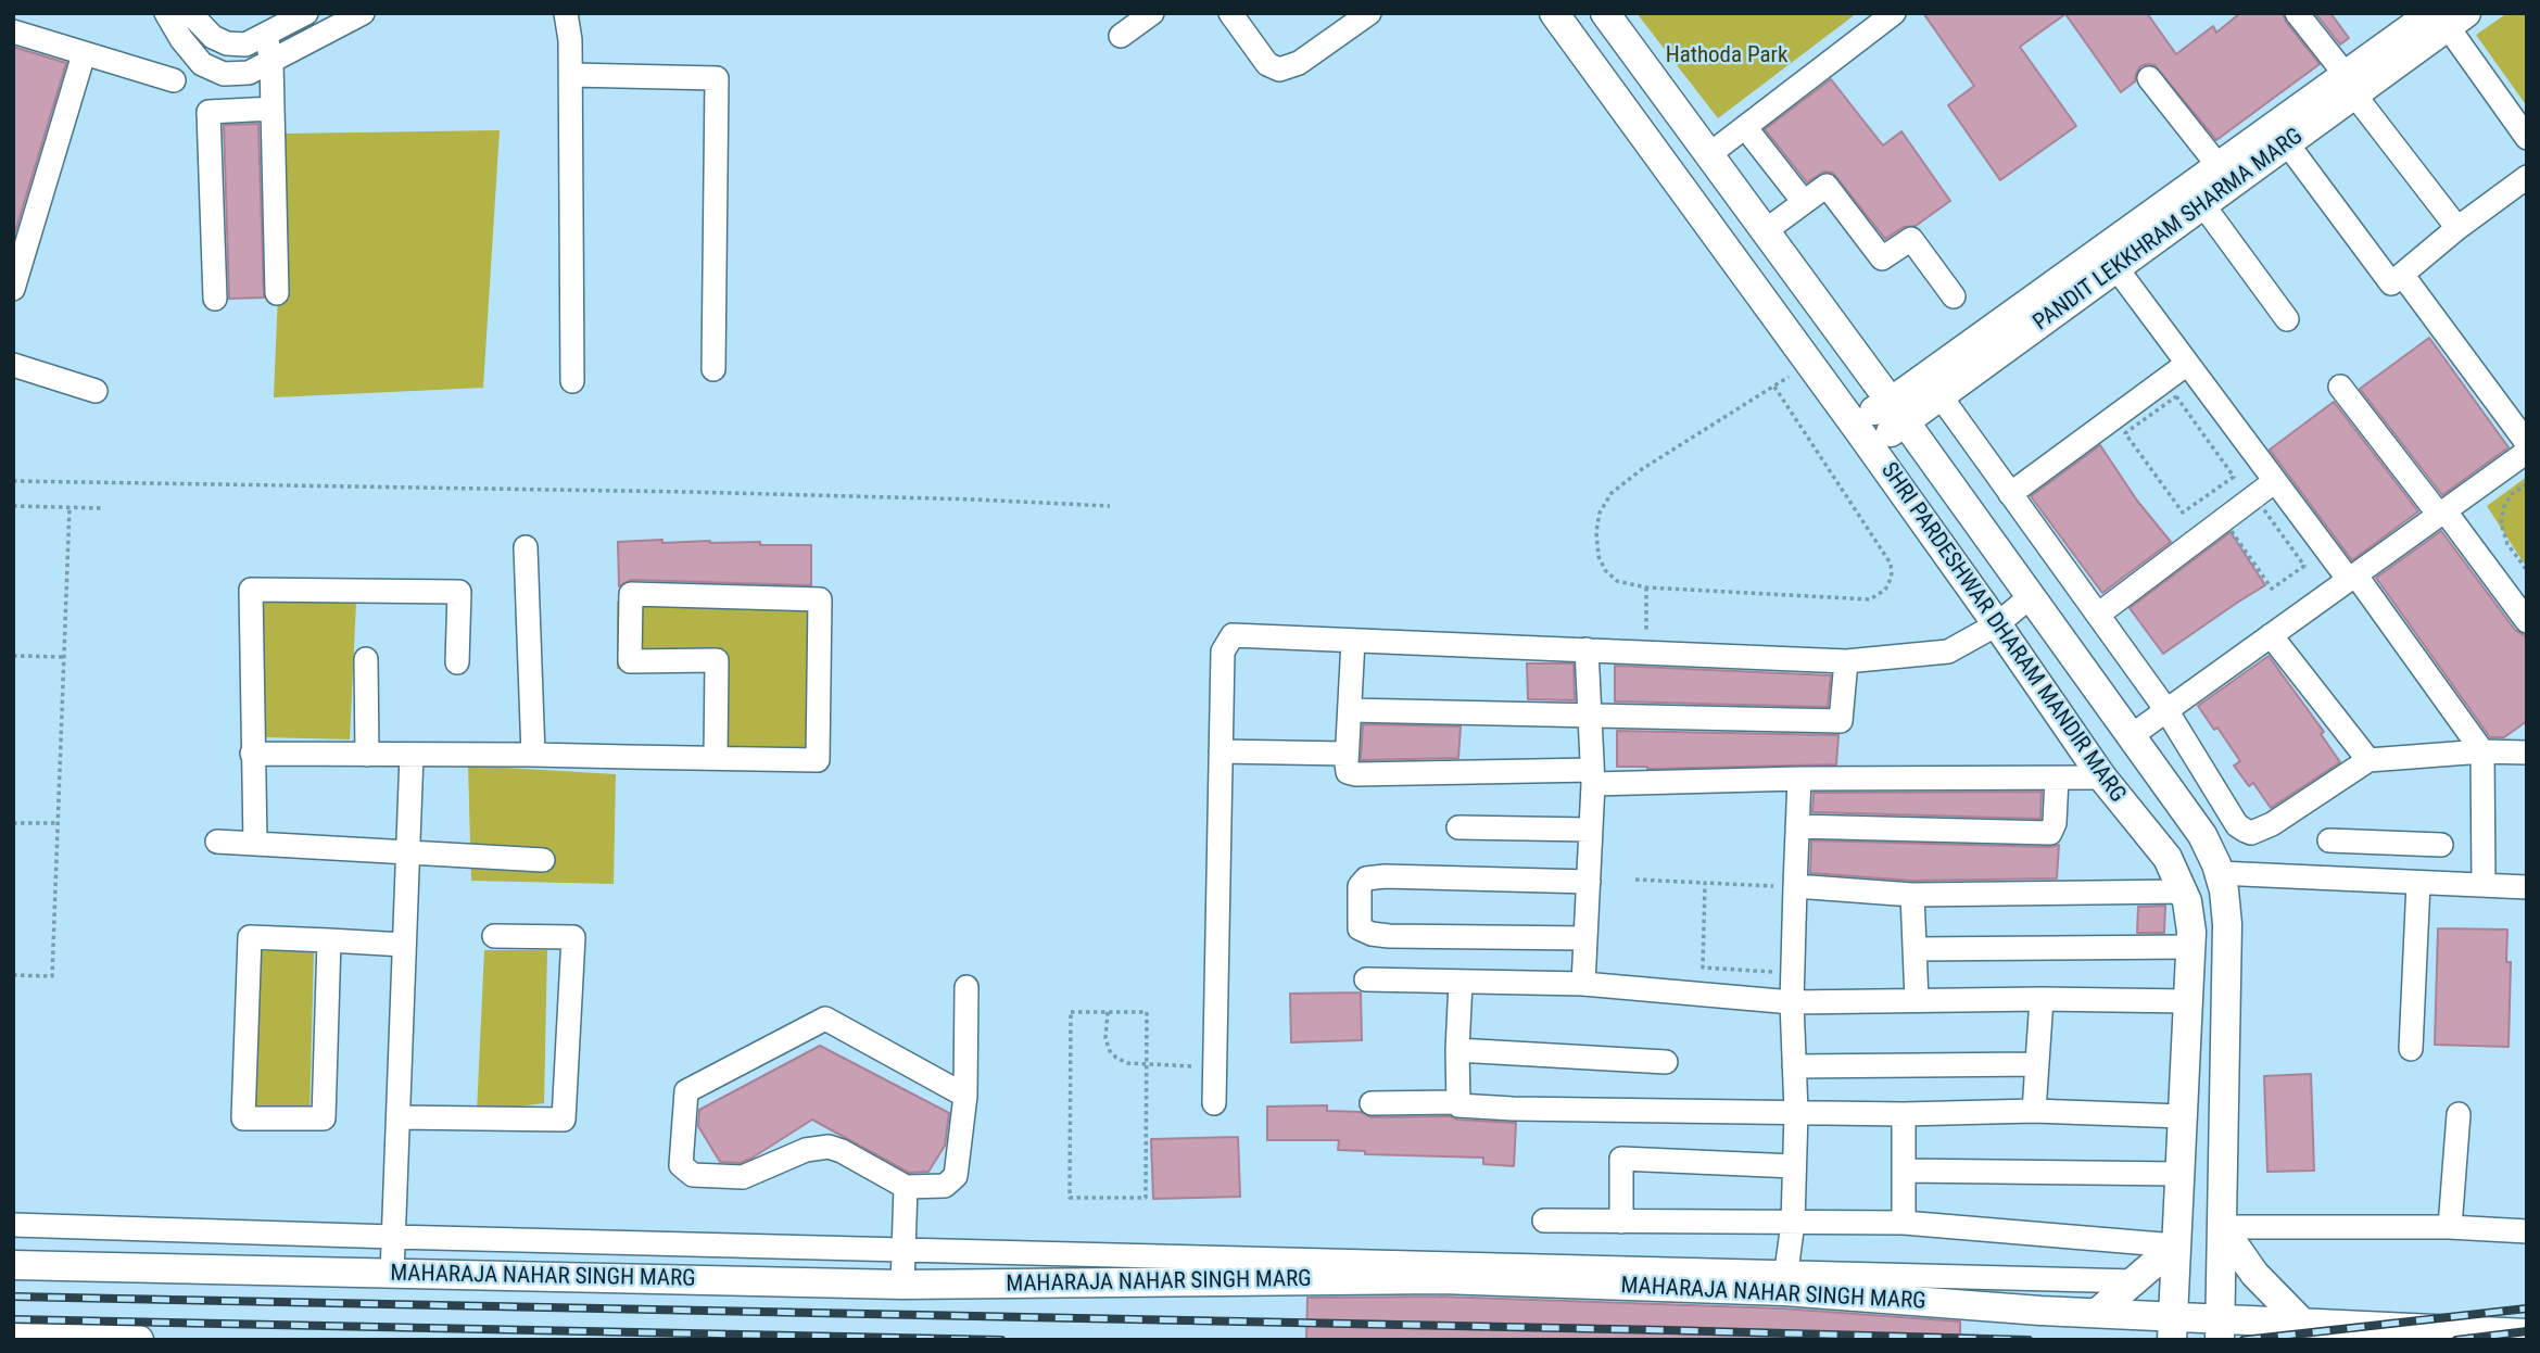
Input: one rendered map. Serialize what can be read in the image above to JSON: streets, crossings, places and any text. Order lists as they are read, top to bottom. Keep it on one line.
{"streets":{"main road":["PANDIT LEKKHRAM SHARMA MARG","SHRI PARDESHWAR DHARAM MANDIR MARG","MAHARAJA NAHAR SINGH MARG"]},"crossings":[["PANDIT LEKKHRAM SHARMA MARG","SHRI PARDESHWAR DHARAM MANDIR MARG"],["SHRI PARDESHWAR DHARAM MANDIR MARG","MAHARAJA NAHAR SINGH MARG"]],"parks":["Hathoda Park"]}
